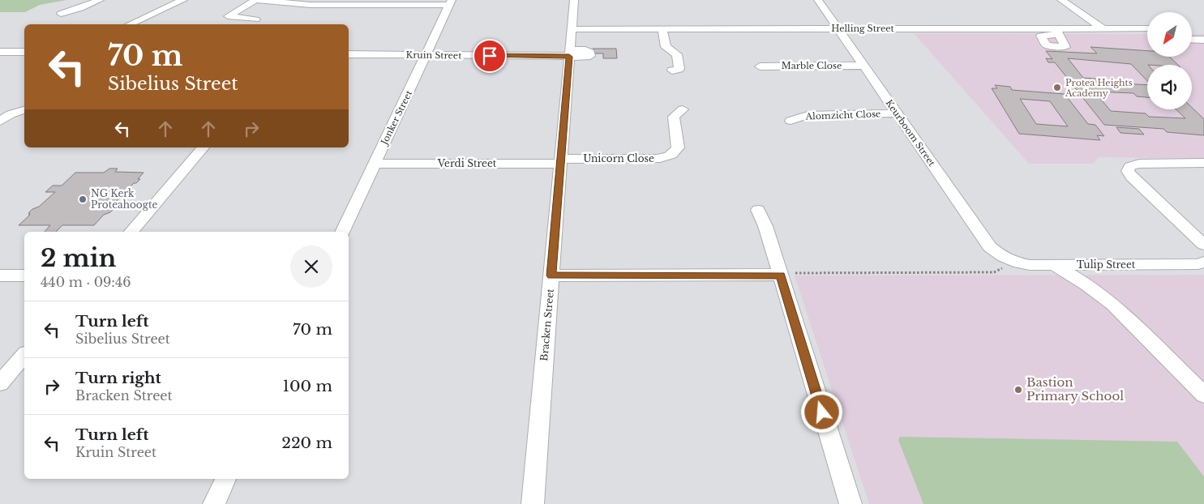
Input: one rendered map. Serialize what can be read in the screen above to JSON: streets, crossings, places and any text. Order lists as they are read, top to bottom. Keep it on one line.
{"streets":{"street":["Helling Street","Kruin Street","Marble Close","Alomzicht Close","Jonker Street","Keurboom Street","Unicorn Close","Verdi Street","Tulip Street","Bracken Street"]},"crossings":[["Helling Street","Keurboom Street"],["Helling Street","Bracken Street"],["Kruin Street","Jonker Street"],["Kruin Street","Bracken Street"],["Marble Close","Keurboom Street"],["Alomzicht Close","Keurboom Street"],["Jonker Street","Verdi Street"],["Keurboom Street","Tulip Street"],["Unicorn Close","Verdi Street"],["Unicorn Close","Bracken Street"],["Verdi Street","Bracken Street"]],"places":["Protea Heights Academy","NG Kerk Proteahoogte","Bastion Primary School"],"north":"bottom left","page":{"turn":["70 m","Sibelius Street"],"heading":["2 min","440 m · 09:46"],"list":[{"name":"Turn left","note":"Sibelius Street","value":"70 m"},{"name":"Turn right","note":"Bracken Street","value":"100 m"},{"name":"Turn left","note":"Kruin Street","value":"220 m"}]}}
